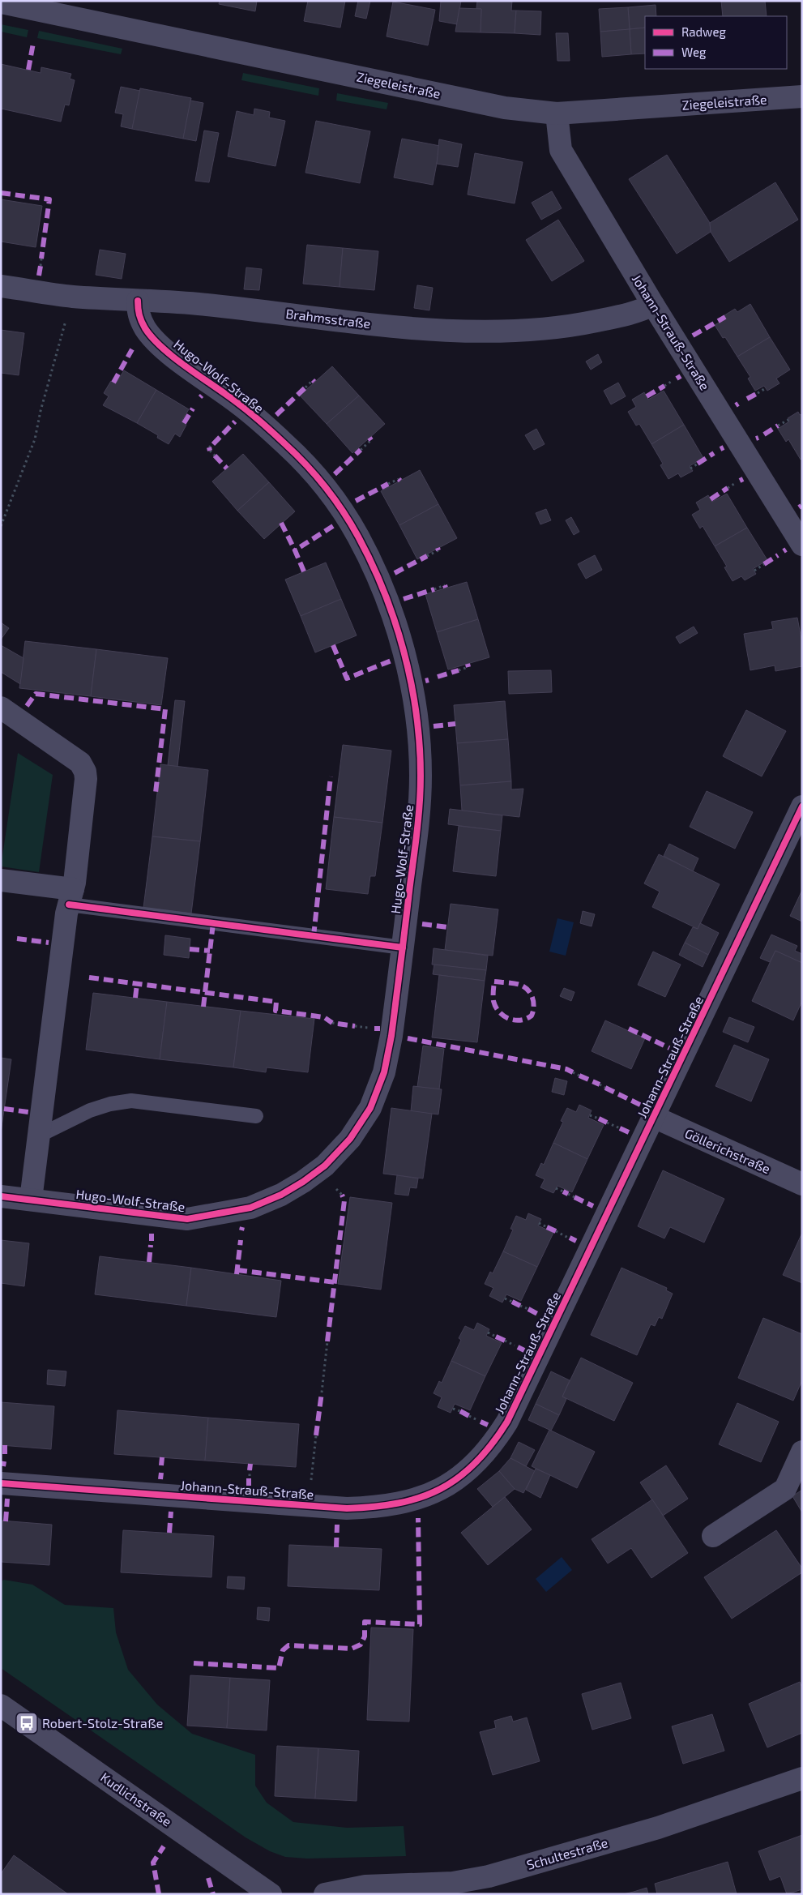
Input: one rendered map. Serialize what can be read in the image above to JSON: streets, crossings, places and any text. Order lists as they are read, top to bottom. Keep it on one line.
{"streets":{"street":["Ziegeleistraße","Brahmsstraße","Johann-Strauß-Straße","Hugo-Wolf-Straße","Göllerichstraße","Kudlichstraße","Schultestraße"]},"crossings":[["Ziegeleistraße","Johann-Strauß-Straße"],["Brahmsstraße","Johann-Strauß-Straße"],["Brahmsstraße","Hugo-Wolf-Straße"],["Johann-Strauß-Straße","Göllerichstraße"]],"places":{"bus stop":["Robert-Stolz-Straße"]},"legend":["Radweg","Weg"]}
